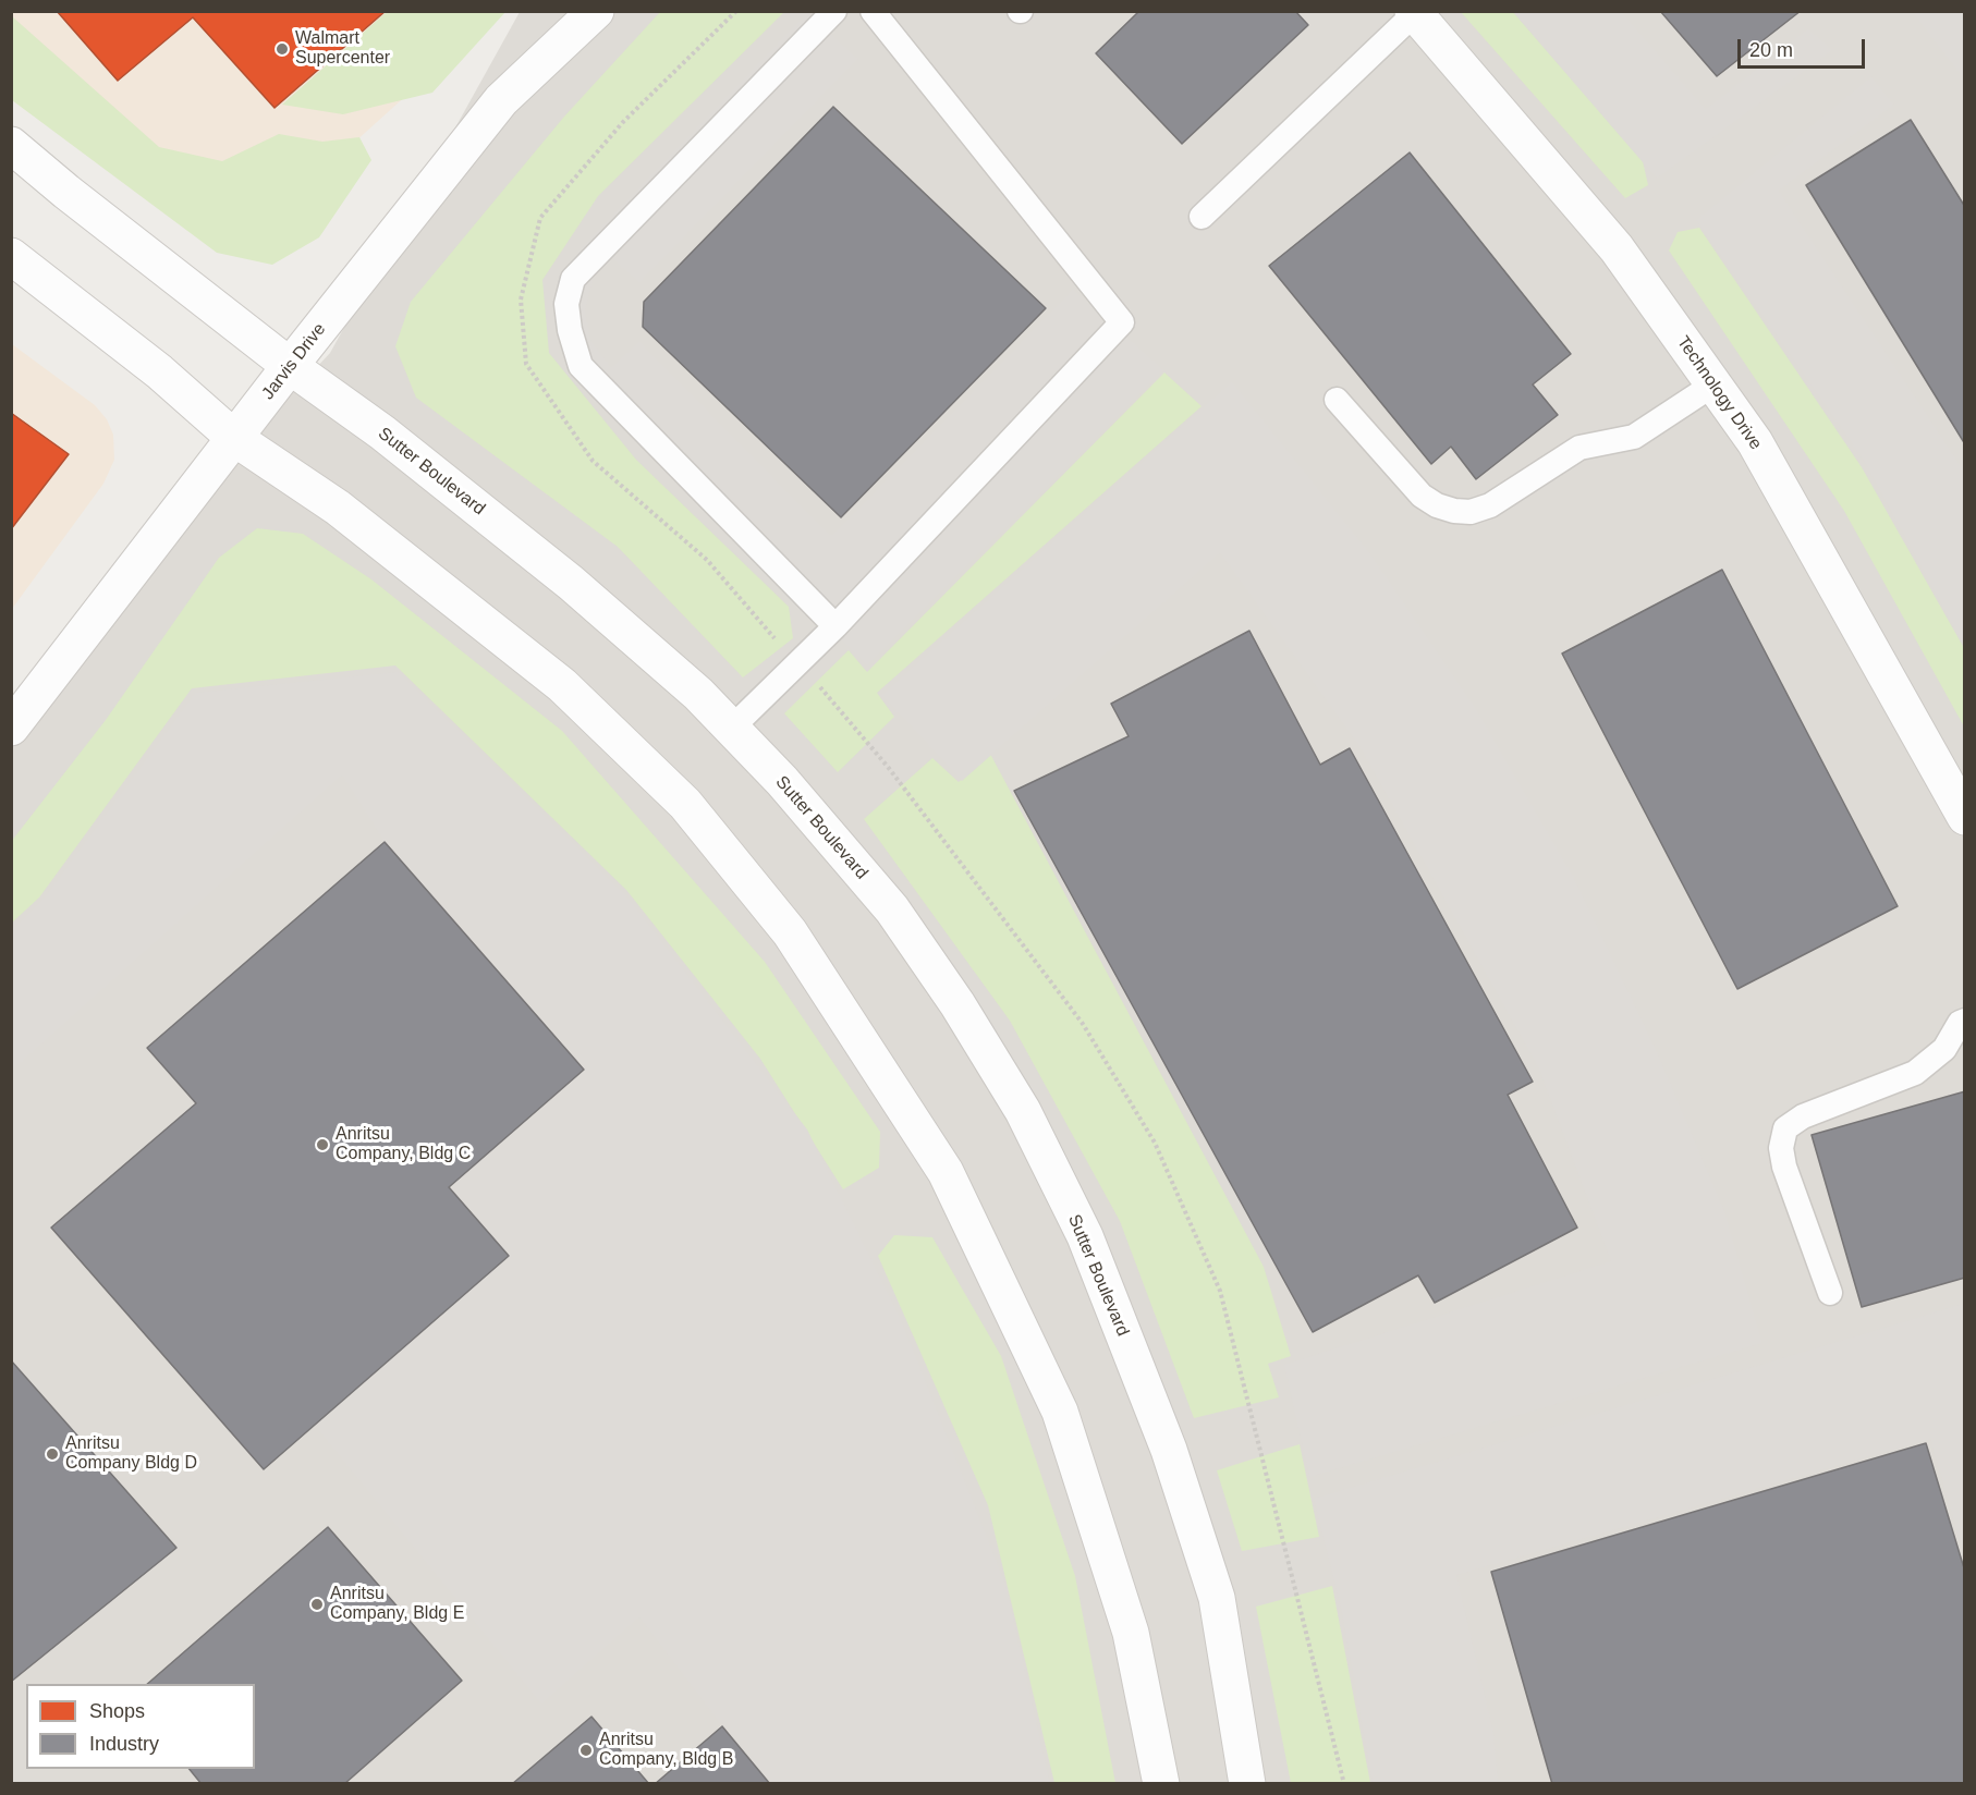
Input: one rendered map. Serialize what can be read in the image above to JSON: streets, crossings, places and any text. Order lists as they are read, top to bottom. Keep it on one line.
{"streets":{"street":["Jarvis Drive","Technology Drive","Sutter Boulevard"]},"crossings":[["Jarvis Drive","Sutter Boulevard"]],"places":["Walmart Supercenter","Anritsu Company, Bldg C","Anritsu Company Bldg D","Anritsu Company, Bldg E","Anritsu Company, Bldg B"],"legend":["Shops","Industry"],"scale_bar":"20 m"}
